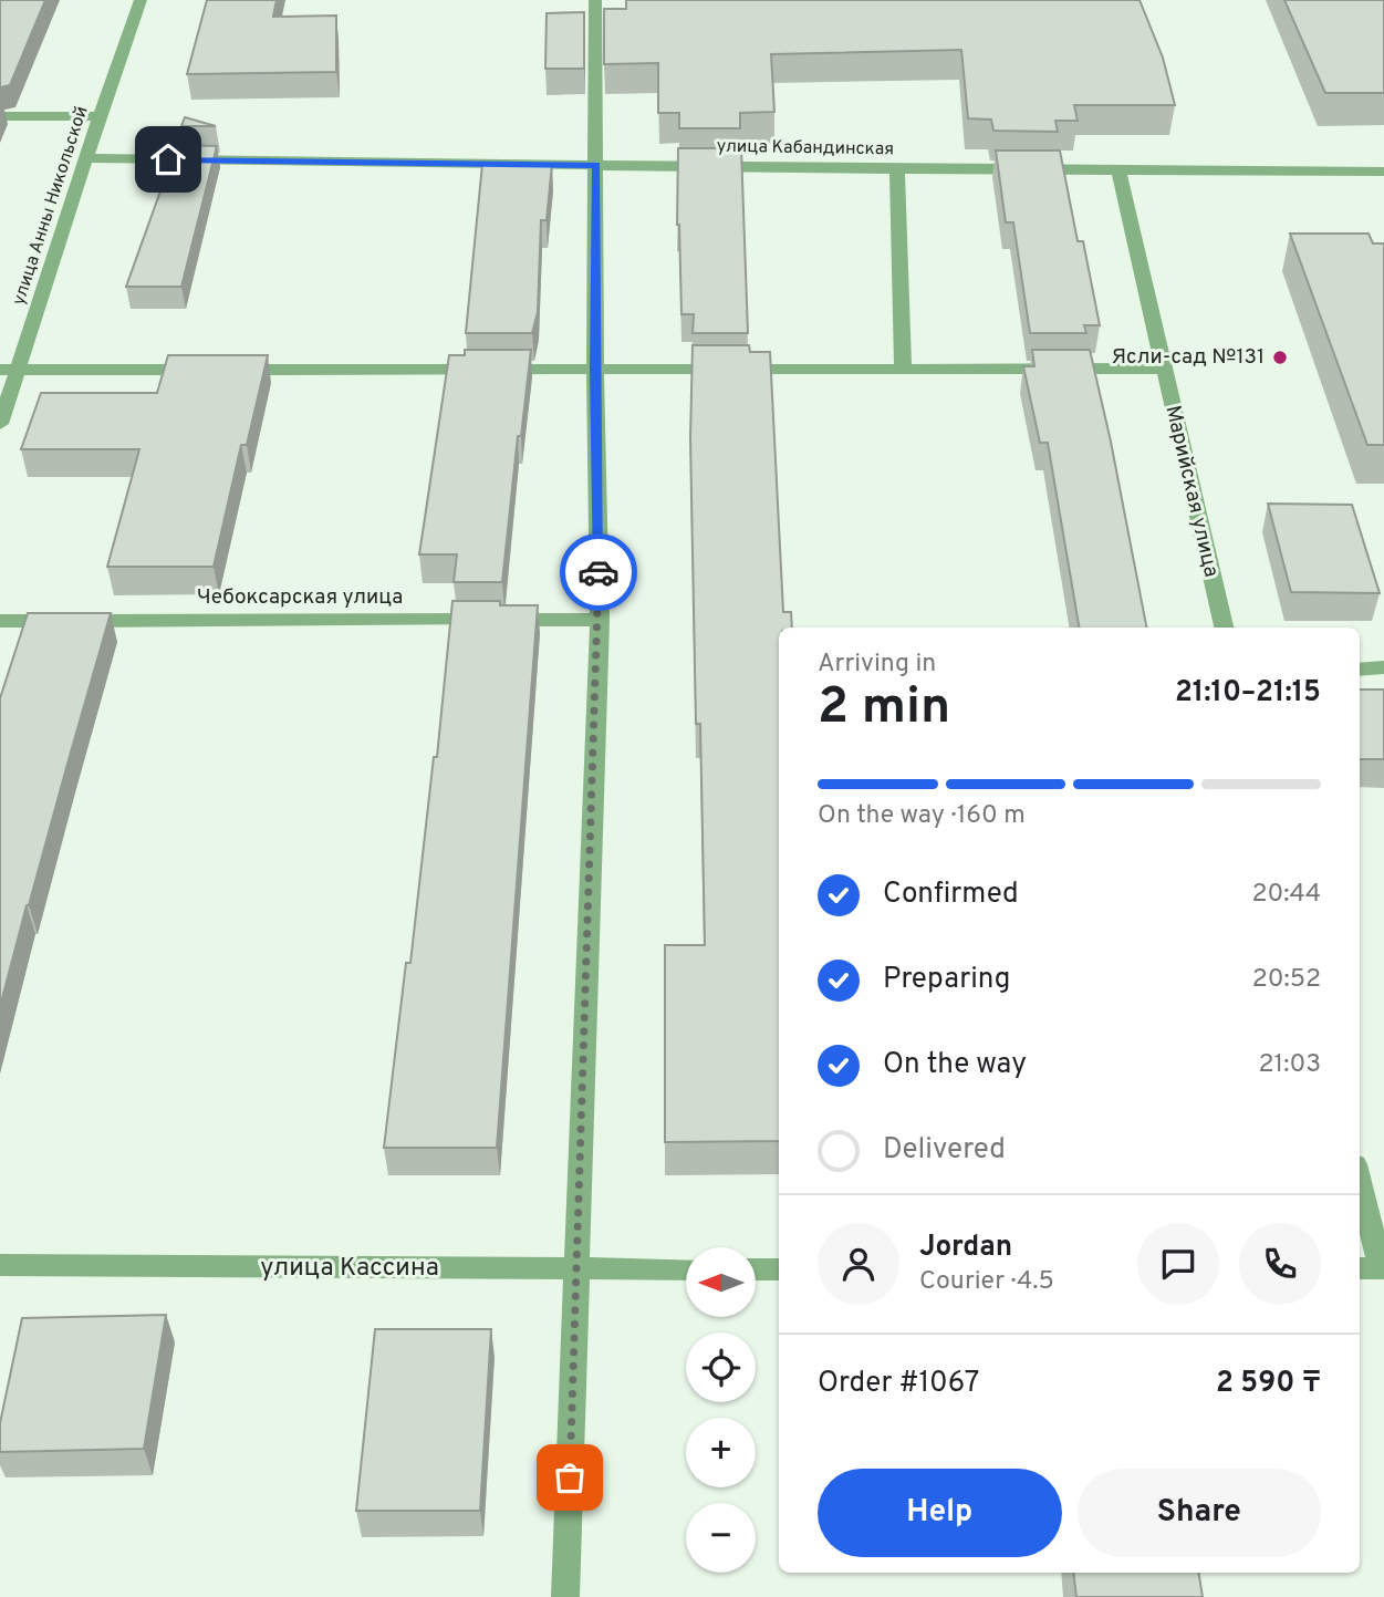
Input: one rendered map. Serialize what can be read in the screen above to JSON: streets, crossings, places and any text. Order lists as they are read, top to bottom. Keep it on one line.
{"streets":{"street":["улица Кабандинская","улица Анны Никольской","Марийская улица","Чебоксарская улица","улица Кассина"]},"crossings":[["улица Кабандинская","улица Анны Никольской"],["улица Кабандинская","Марийская улица"]],"places":["Ясли-сад №131"],"north":"left","page":{"heading":["2 min","Arriving in","21:10–21:15"],"panel":["Jordan","Courier · 4.5","Order #1067","2 590 ₸"],"bar":"On the way · 160 m","list":[["Confirmed","20:44"],["Preparing","20:52"],["On the way","21:03"],"Delivered"],"map_buttons":["+","−"],"buttons":["Help","Share"]}}
